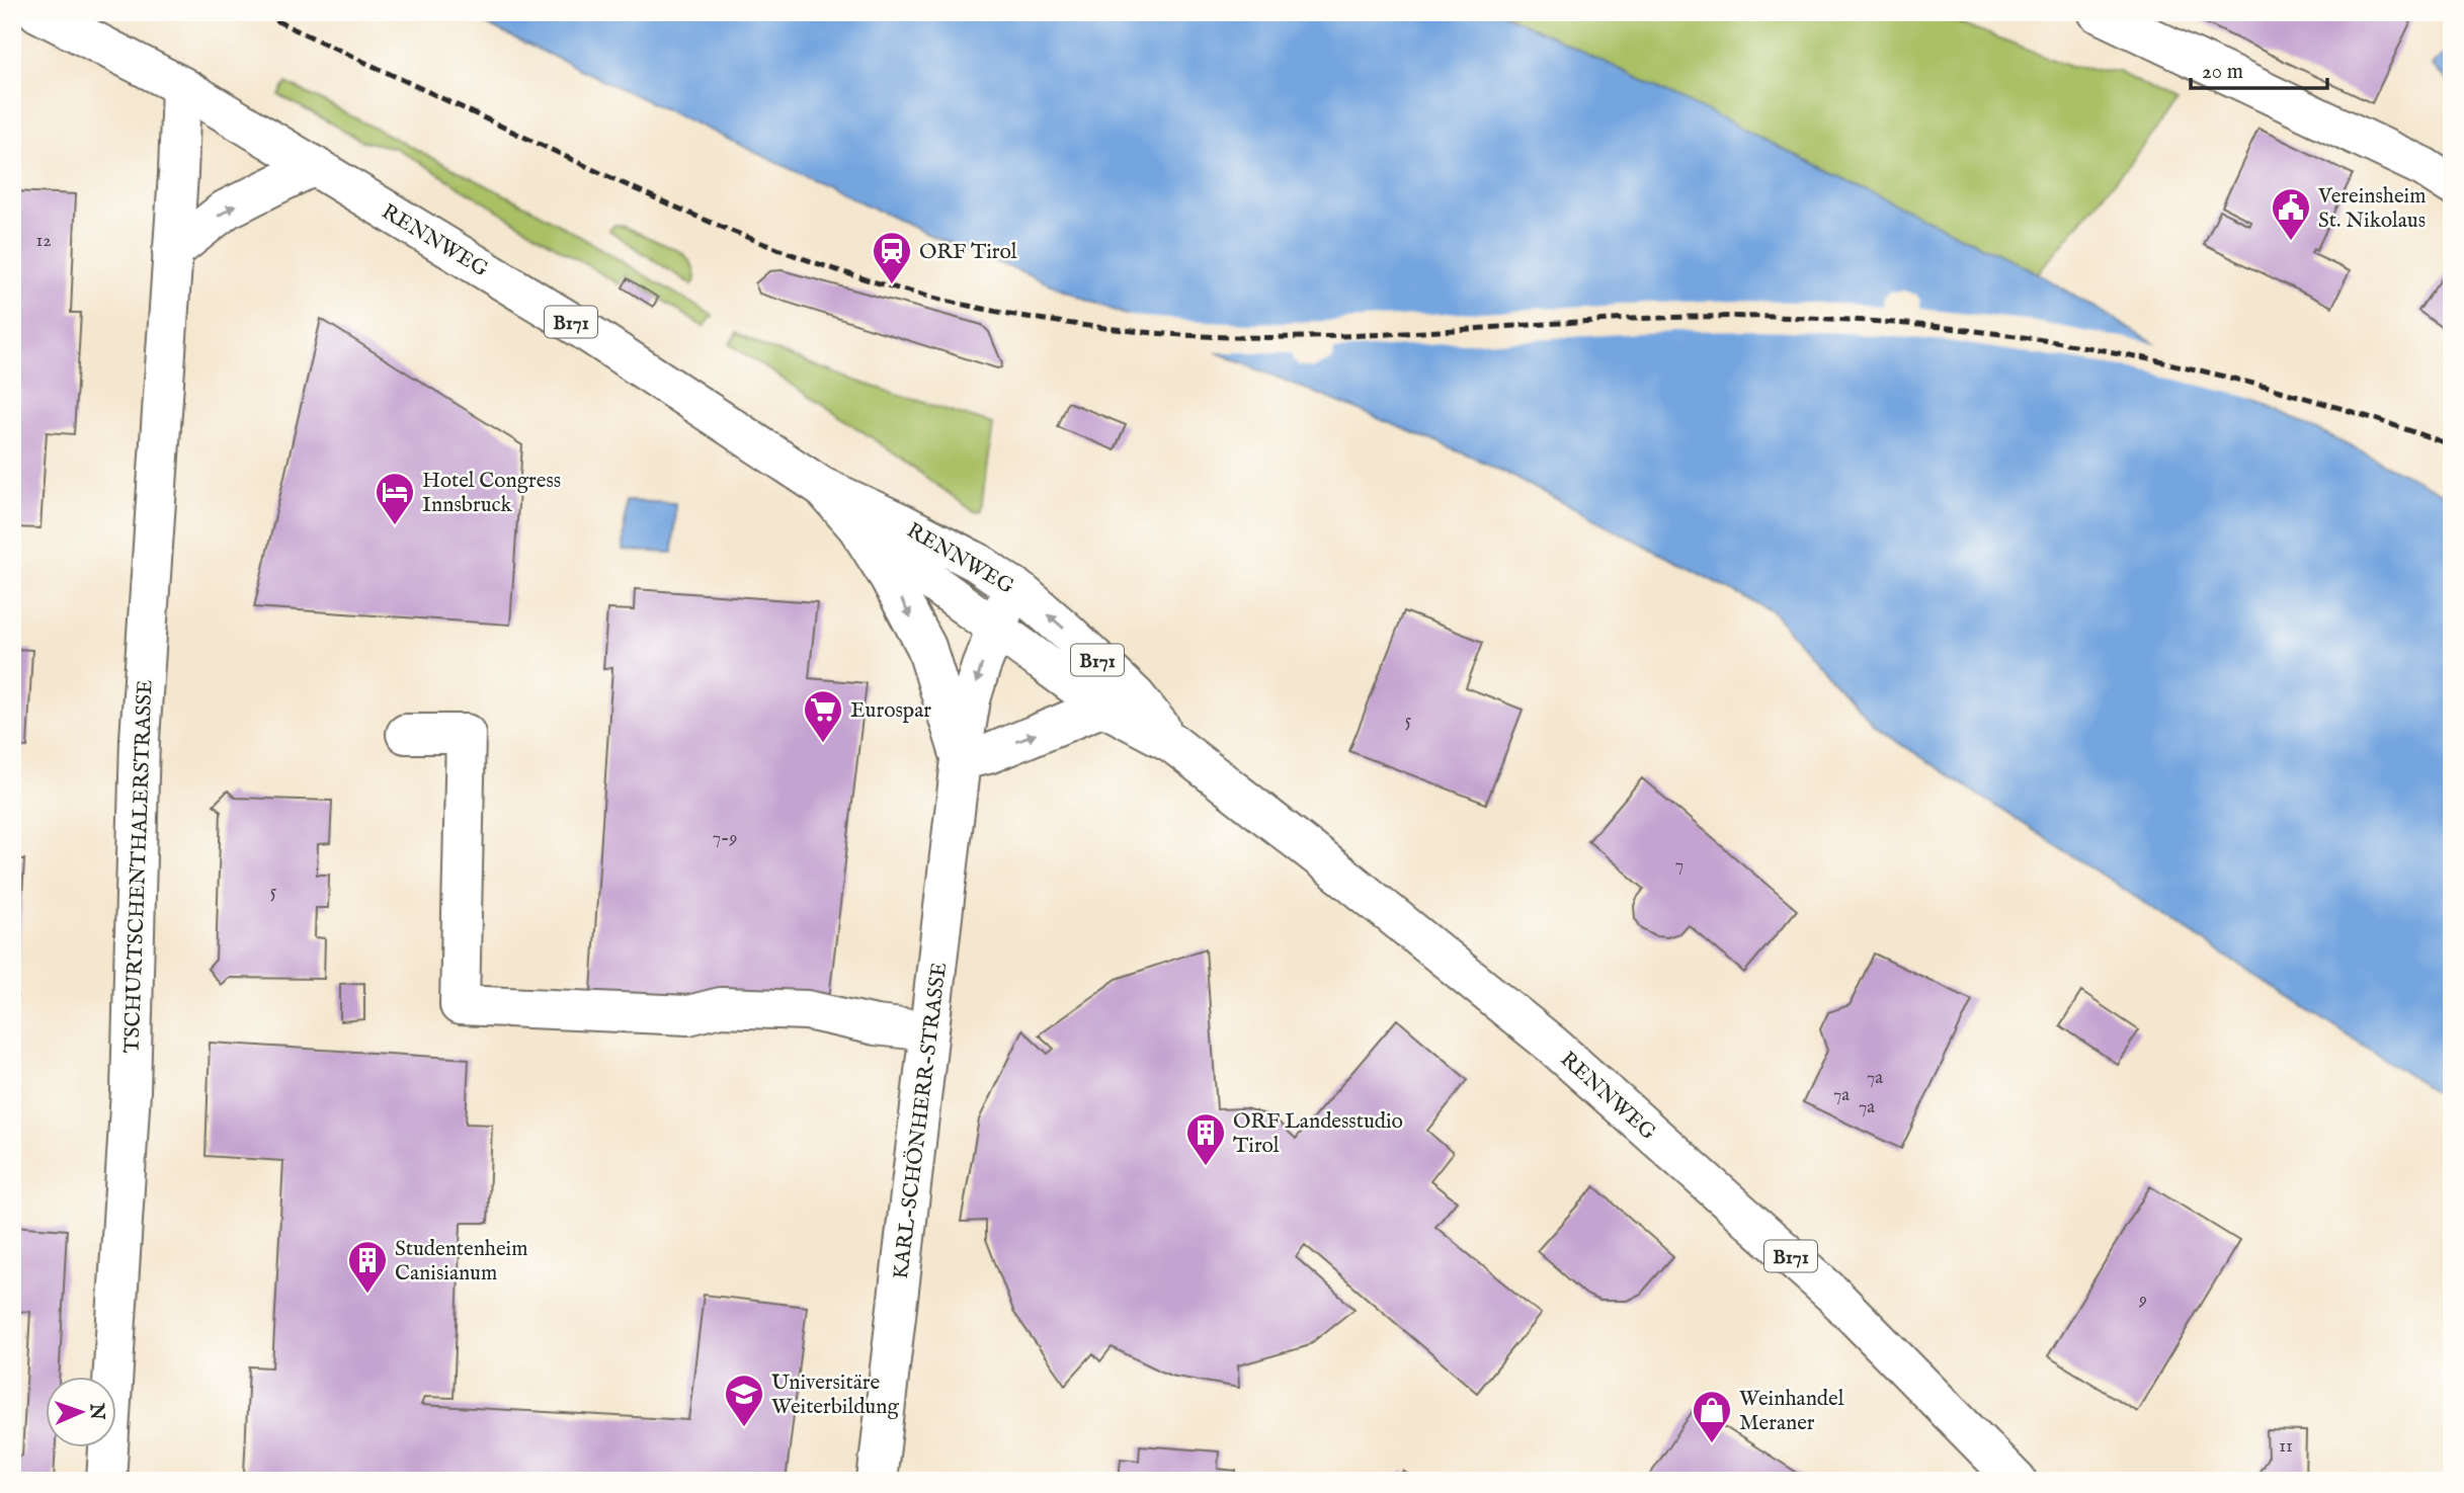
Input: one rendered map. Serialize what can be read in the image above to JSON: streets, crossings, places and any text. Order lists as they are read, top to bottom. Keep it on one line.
{"streets":{"street":["RENNWEG","B171","TSCHURTSCHENTHALERSTRASSE","KARL-SCHÖNHERR-STRASSE"]},"crossings":[["RENNWEG","TSCHURTSCHENTHALERSTRASSE"],["RENNWEG","KARL-SCHÖNHERR-STRASSE"]],"places":{"public building":["Vereinsheim St. Nikolaus"],"station":["ORF Tirol"],"hotel":["Hotel Congress Innsbruck"],"supermarket":["Eurospar"],"building":["ORF Landesstudio Tirol","Studentenheim Canisianum"],"school or university":["Universitäre Weiterbildung"],"shop":["Weinhandel Meraner"]},"house_numbers":["12","5","7-9","7","5","7a","7a","7a","9","11"],"scale_bar":"20 m","north":"right"}
